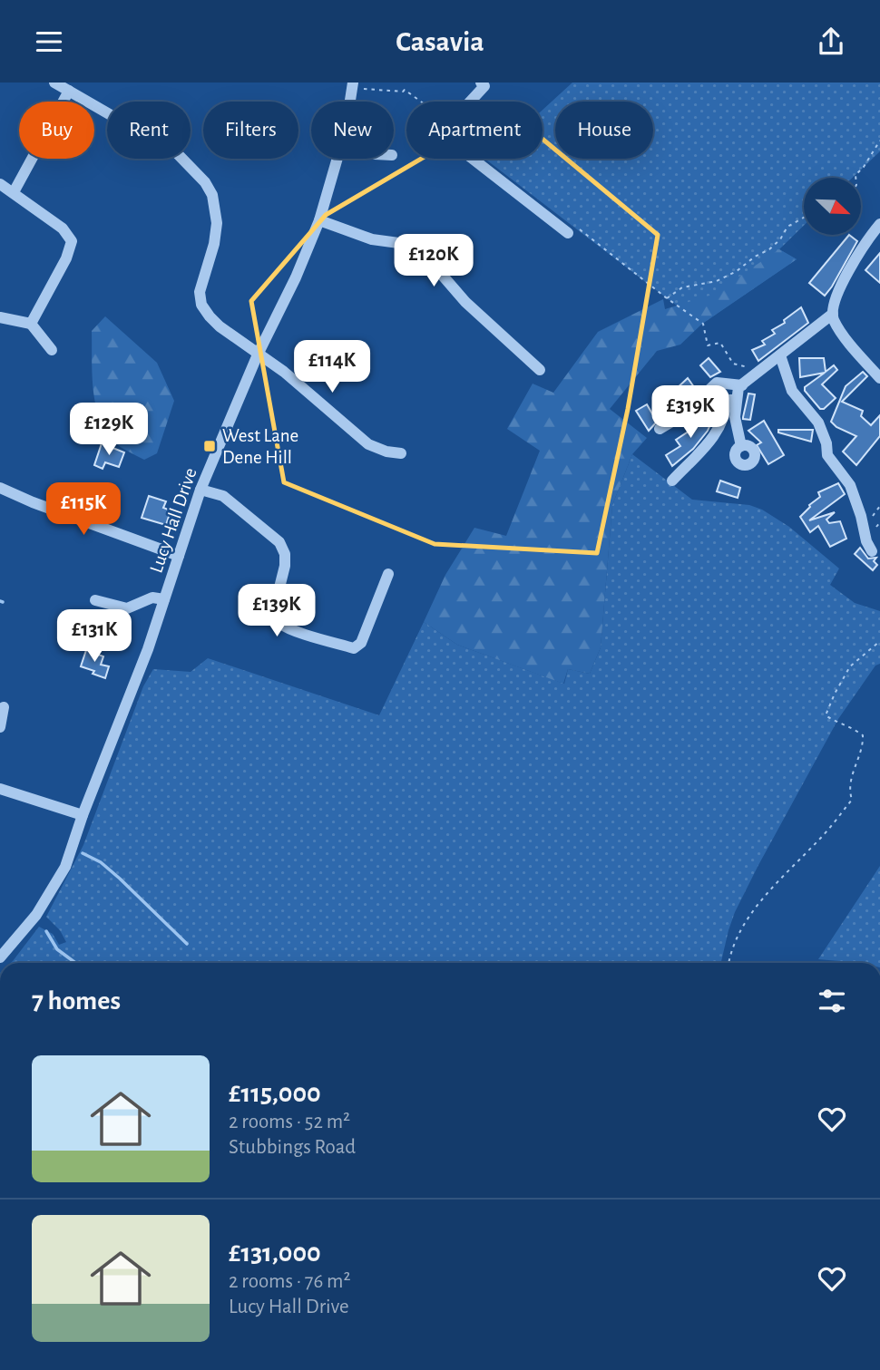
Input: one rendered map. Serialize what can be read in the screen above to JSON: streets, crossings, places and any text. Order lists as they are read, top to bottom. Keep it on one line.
{"streets":{"street":["Lucy Hall Drive"]},"places":{"transit":["West Lane Dene Hill"]},"north":"bottom right","page":{"header":"Casavia","chip":["Buy","Rent","Filters","New","Apartment","House"],"price":["£120K","£114K","£319K","£129K","£115K","£139K","£131K"],"heading":"7 homes","list":[{"name":"£115,000","note":"2 rooms · 52 m² · Stubbings Road"},{"name":"£131,000","note":"2 rooms · 76 m² · Lucy Hall Drive"}]}}
